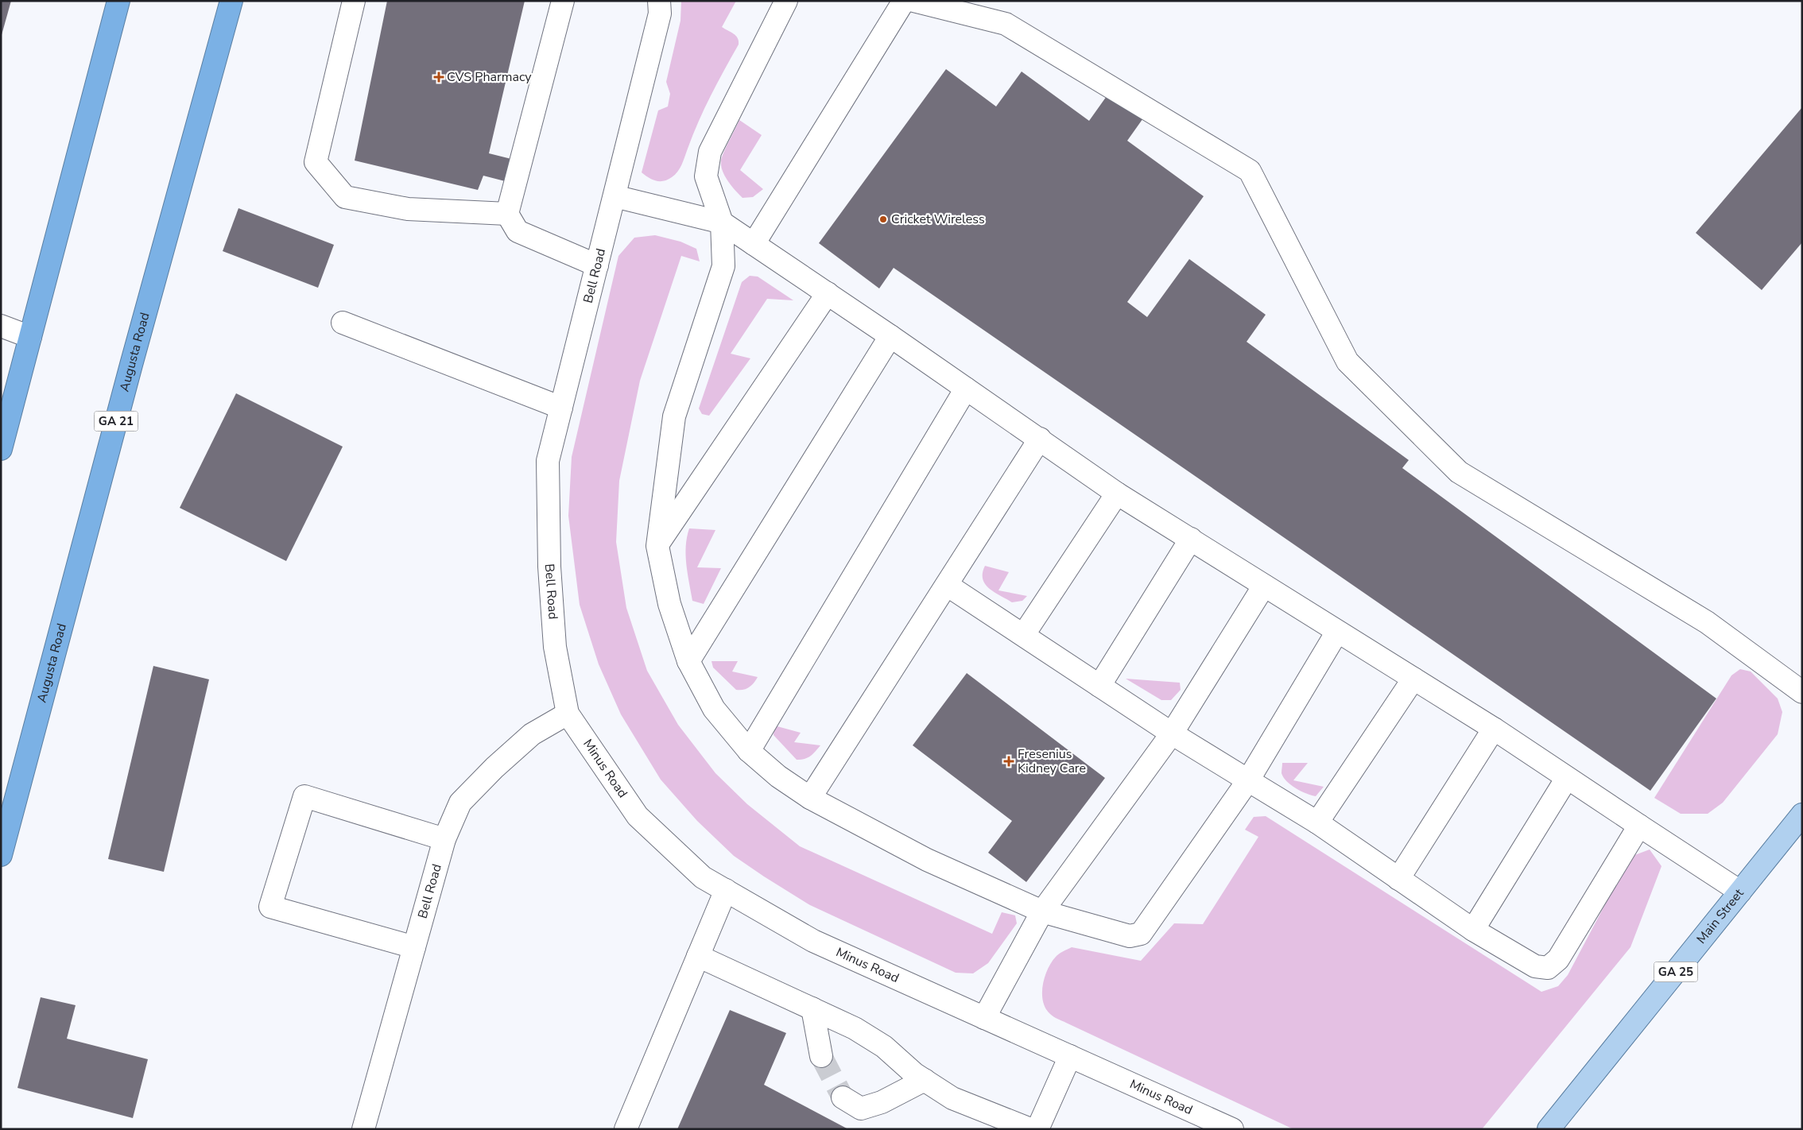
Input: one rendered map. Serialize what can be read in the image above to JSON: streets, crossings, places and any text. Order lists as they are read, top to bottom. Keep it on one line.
{"streets":{"highway":["Augusta Road","GA 21"],"main road":["Main Street","GA 25"],"street":["Bell Road","Minus Road"]},"crossings":[["Bell Road","Minus Road"]],"places":{"health":["CVS Pharmacy","Fresenius Kidney Care"],"other":["Cricket Wireless"]}}
